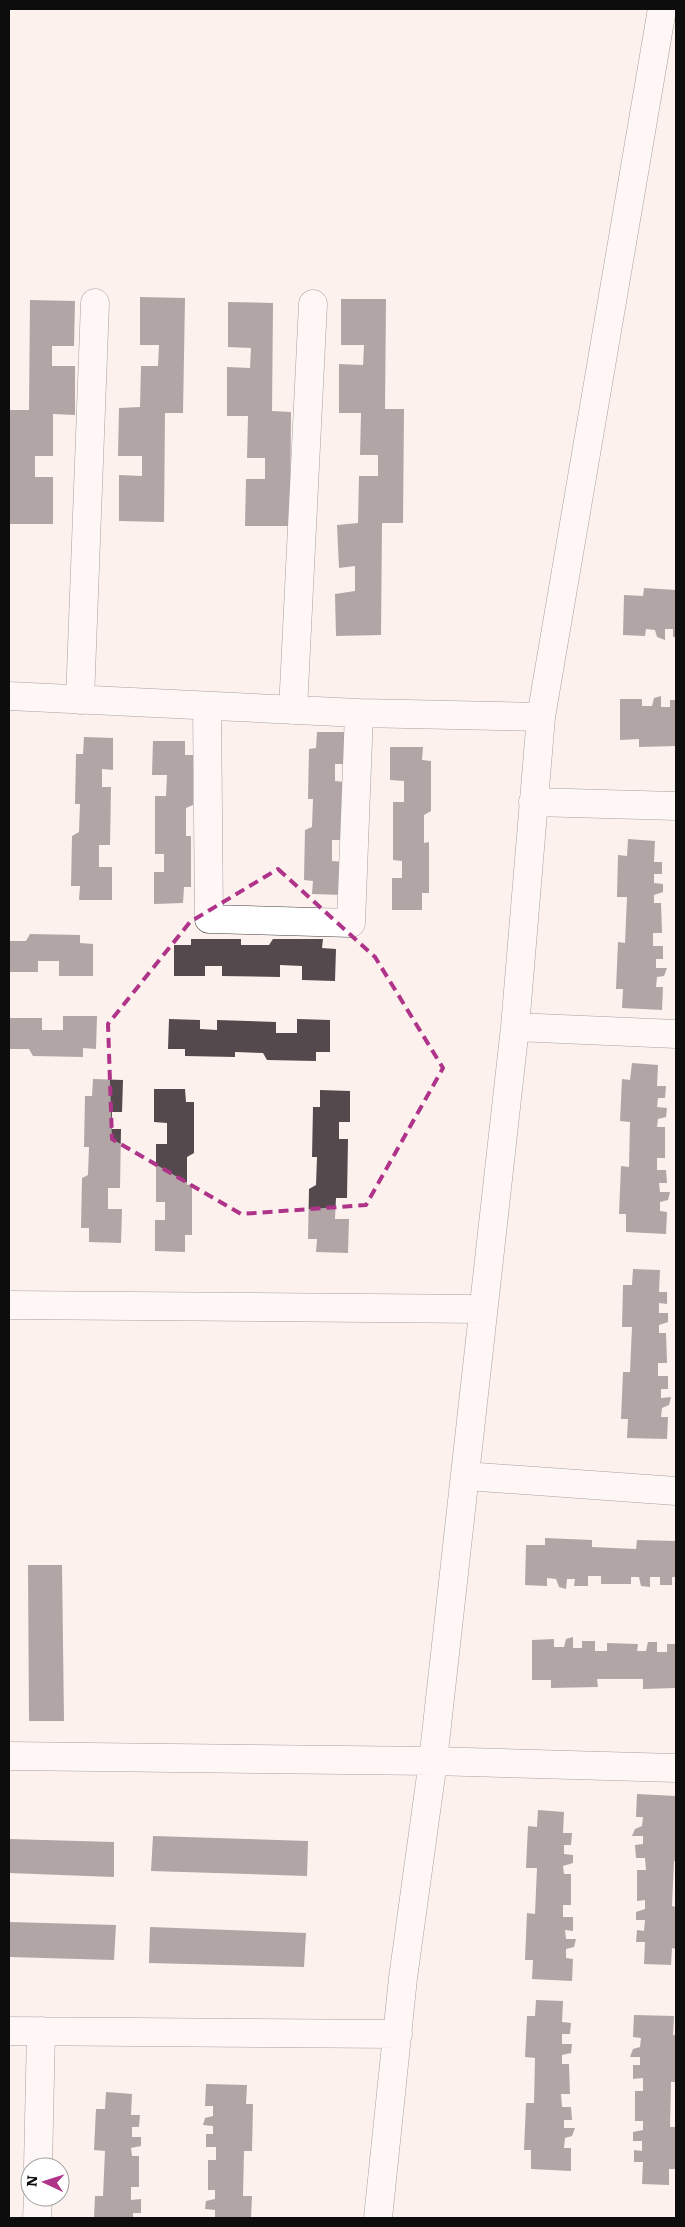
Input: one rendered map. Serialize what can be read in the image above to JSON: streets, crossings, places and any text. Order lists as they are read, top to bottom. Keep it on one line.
{"north":"left"}
